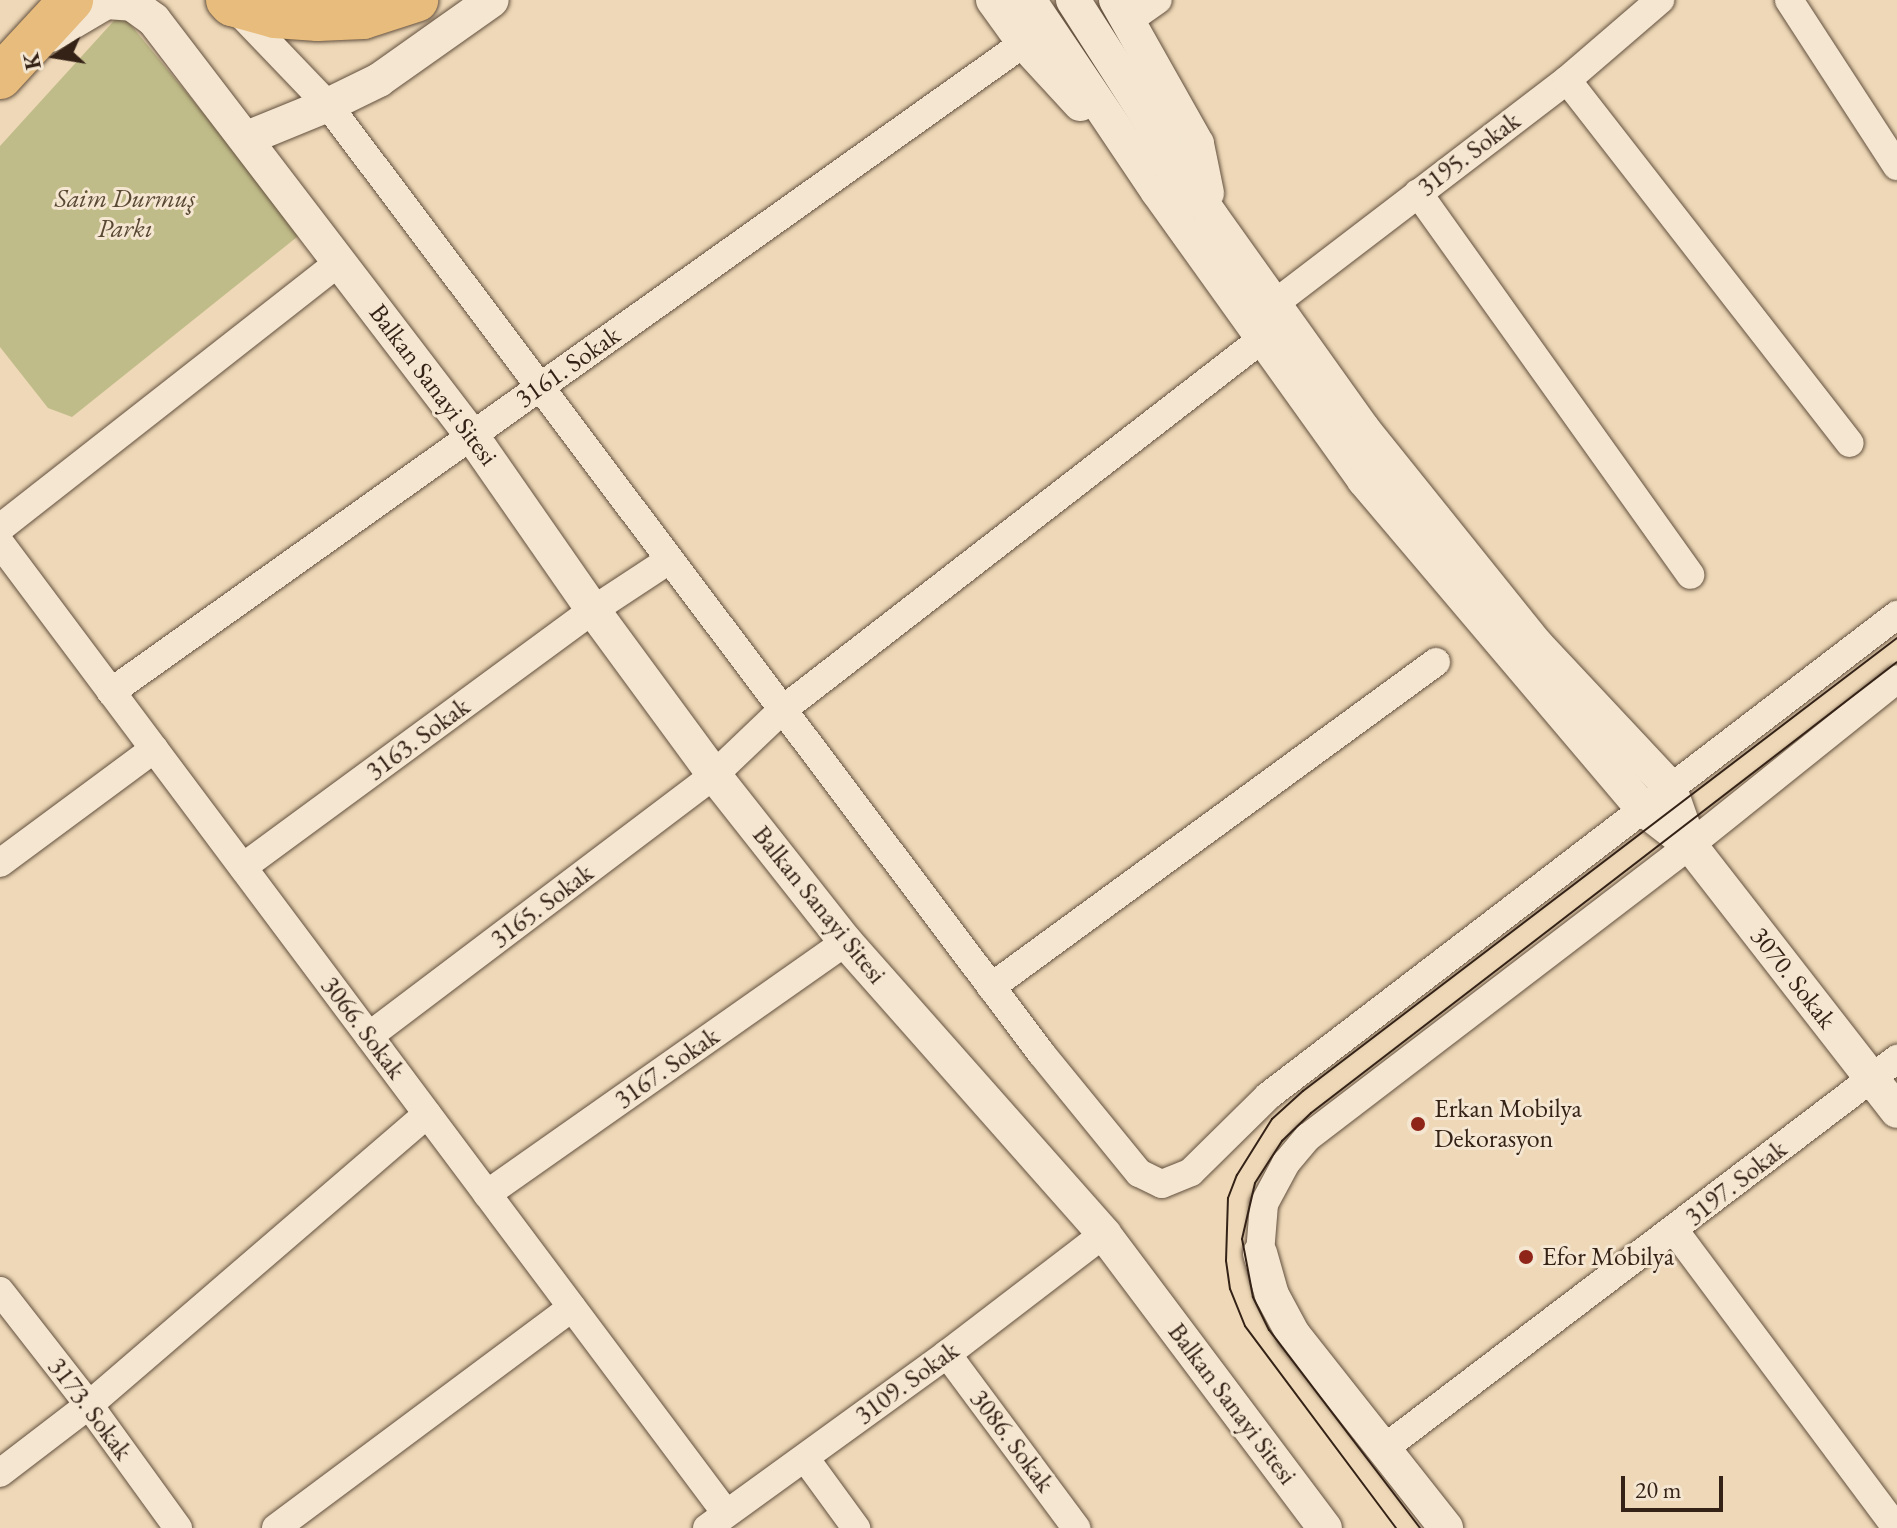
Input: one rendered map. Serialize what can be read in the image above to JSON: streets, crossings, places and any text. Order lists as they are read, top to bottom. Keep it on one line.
{"streets":{"street":["3195. Sokak","3161. Sokak","Balkan Sanayi Sitesi","3163. Sokak","3165. Sokak","3070. Sokak","3066. Sokak","3167. Sokak","3197. Sokak","3109. Sokak","3173. Sokak","3086. Sokak"]},"crossings":[["3161. Sokak","Balkan Sanayi Sitesi"],["3161. Sokak","3066. Sokak"],["Balkan Sanayi Sitesi","3163. Sokak"],["Balkan Sanayi Sitesi","3165. Sokak"],["Balkan Sanayi Sitesi","3167. Sokak"],["Balkan Sanayi Sitesi","3109. Sokak"],["3163. Sokak","3066. Sokak"],["3165. Sokak","3066. Sokak"],["3070. Sokak","3197. Sokak"],["3066. Sokak","3167. Sokak"],["3066. Sokak","3109. Sokak"],["3109. Sokak","3086. Sokak"]],"parks":["Saim Durmuş Parkı"],"places":["Erkan Mobilya Dekorasyon","Efor Mobilya"],"scale_bar":"20 m","north":"left"}
